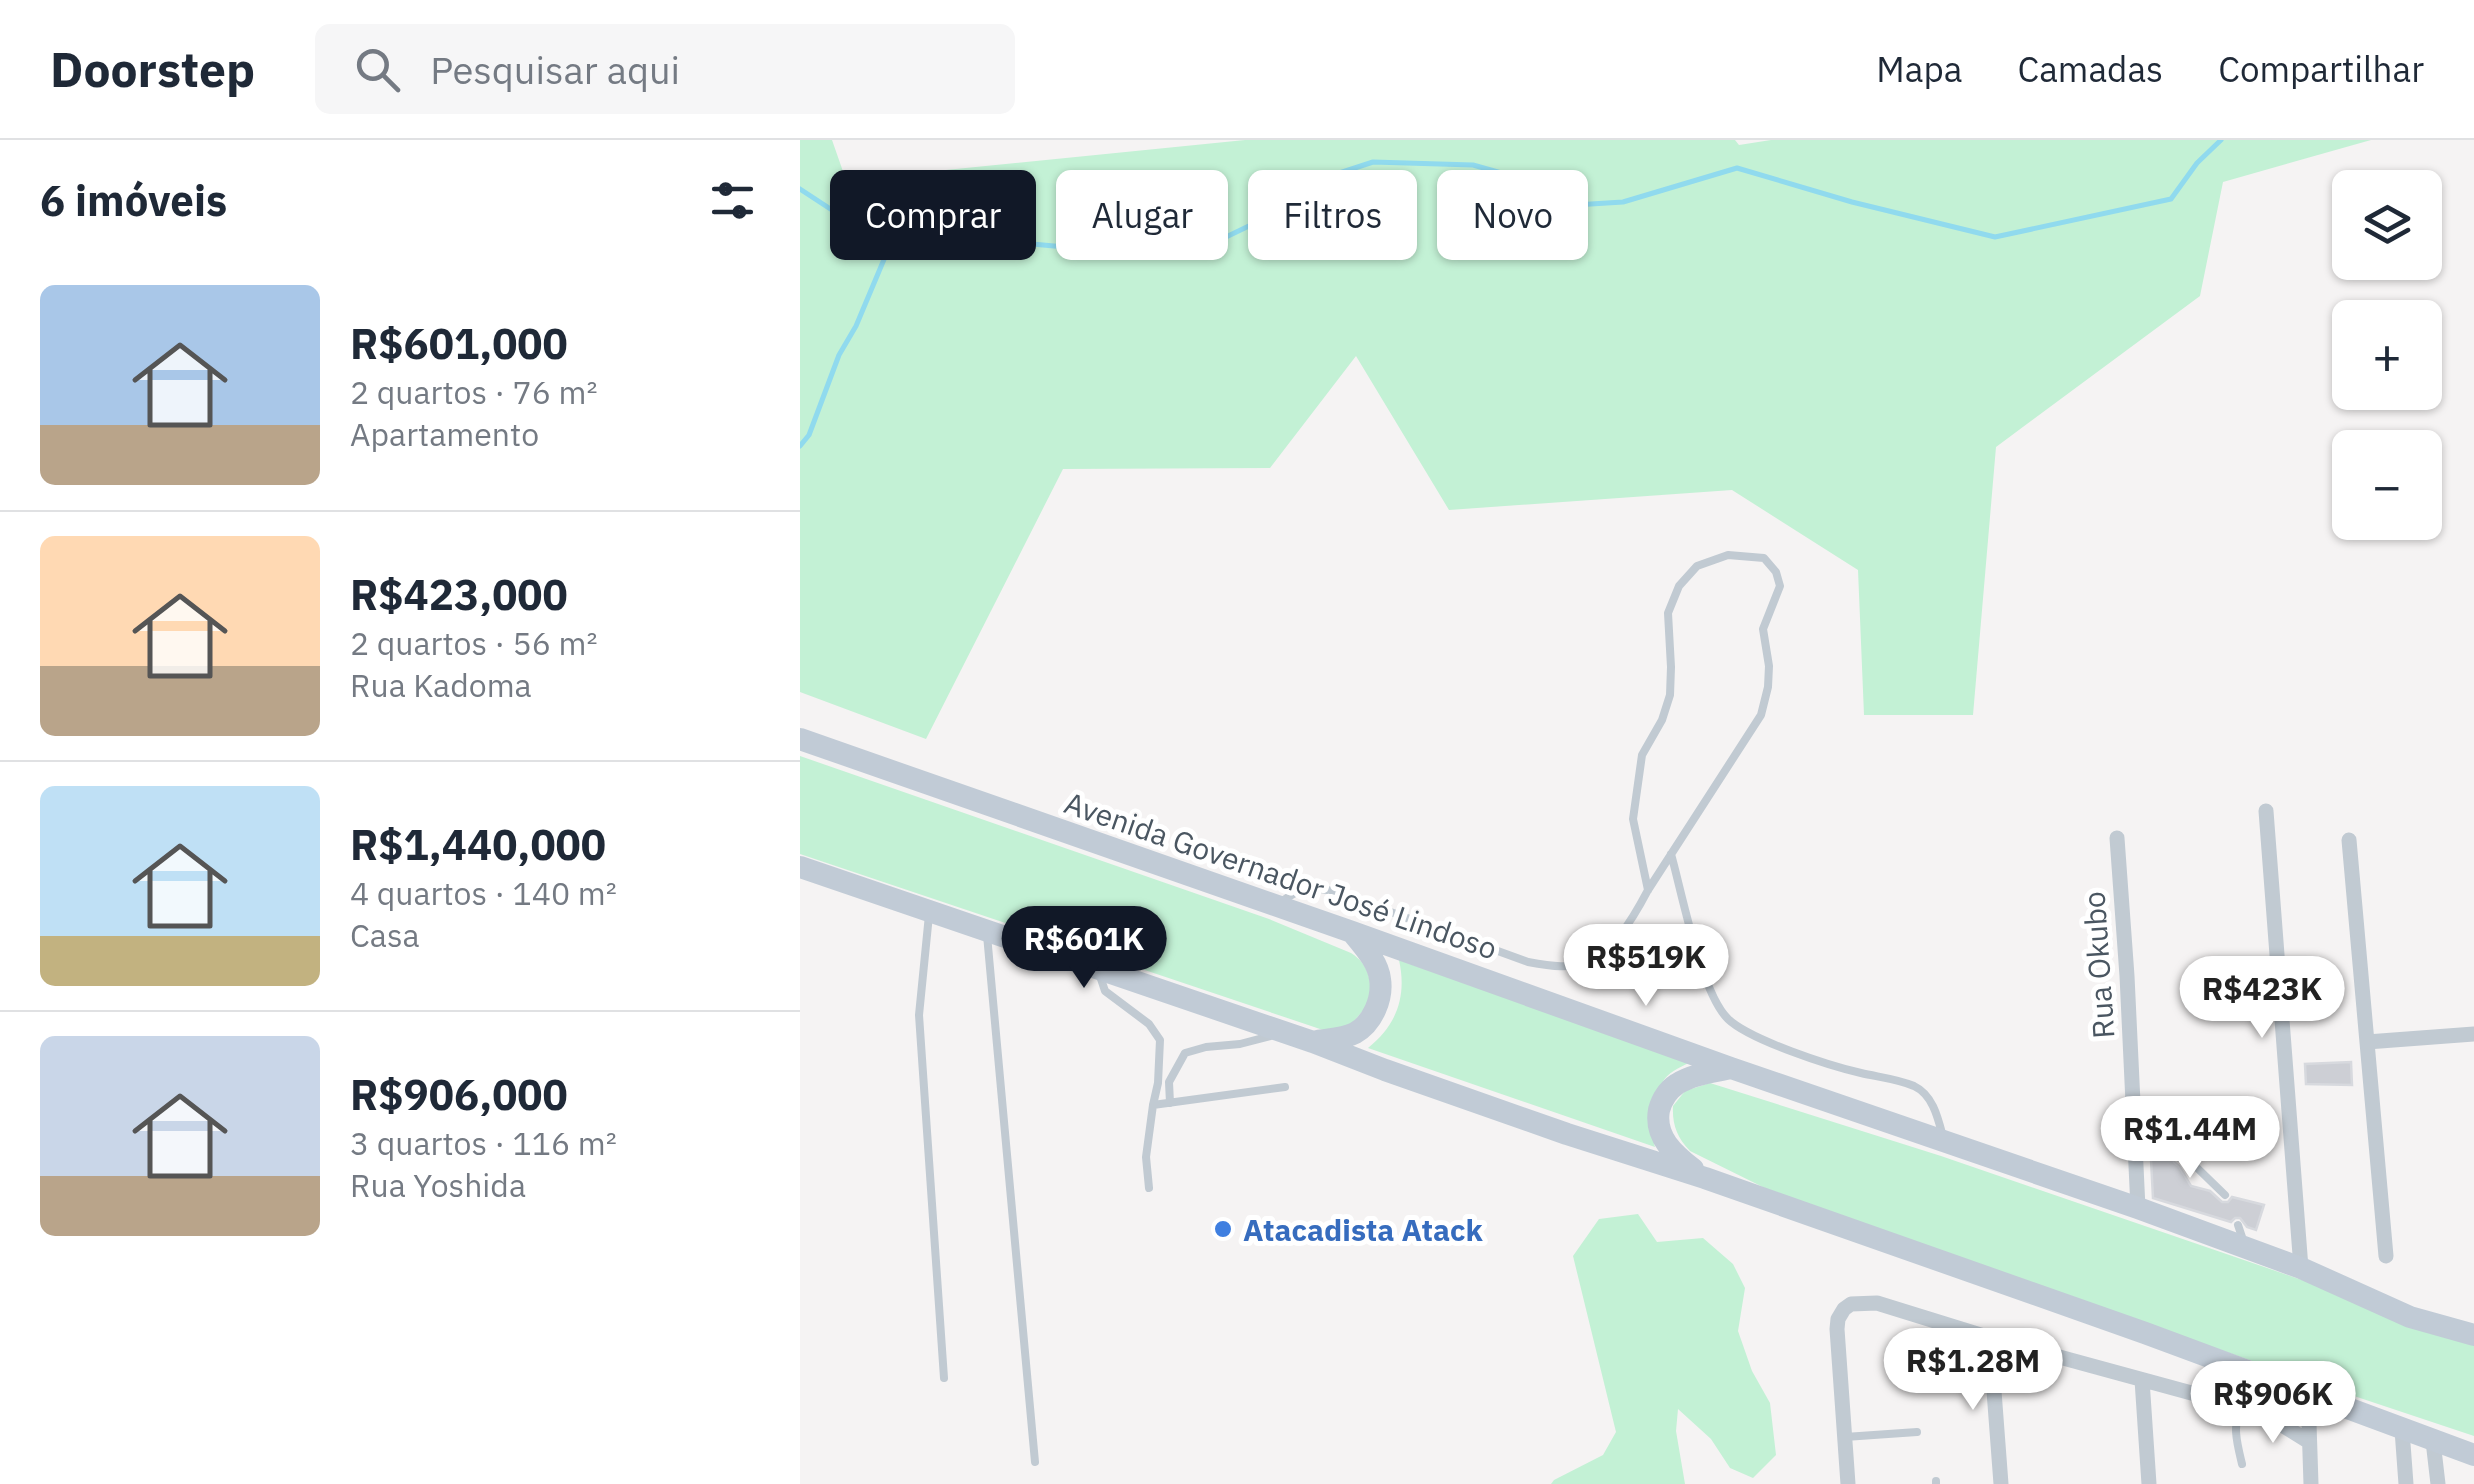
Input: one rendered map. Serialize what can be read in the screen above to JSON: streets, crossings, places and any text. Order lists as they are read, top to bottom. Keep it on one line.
{"streets":{"main road":["Avenida Governador José Lindoso"],"street":["Rua Okubo"]},"crossings":[["Avenida Governador José Lindoso","Rua Okubo"]],"places":["Atacadista Atack"],"page":{"header":"Doorstep","search":"Pesquisar aqui","nav":["Mapa","Camadas","Compartilhar"],"heading":"6 imóveis","map_buttons":["+","−"],"chip":["Comprar","Alugar","Filtros","Novo"],"list":[{"name":"R$601,000","note":"2 quartos · 76 m² · Apartamento"},{"name":"R$423,000","note":"2 quartos · 56 m² · Rua Kadoma"},{"name":"R$1,440,000","note":"4 quartos · 140 m² · Casa"},{"name":"R$906,000","note":"3 quartos · 116 m² · Rua Yoshida"}],"price":["R$601K","R$519K","R$423K","R$1.44M","R$1.28M","R$906K"]}}
